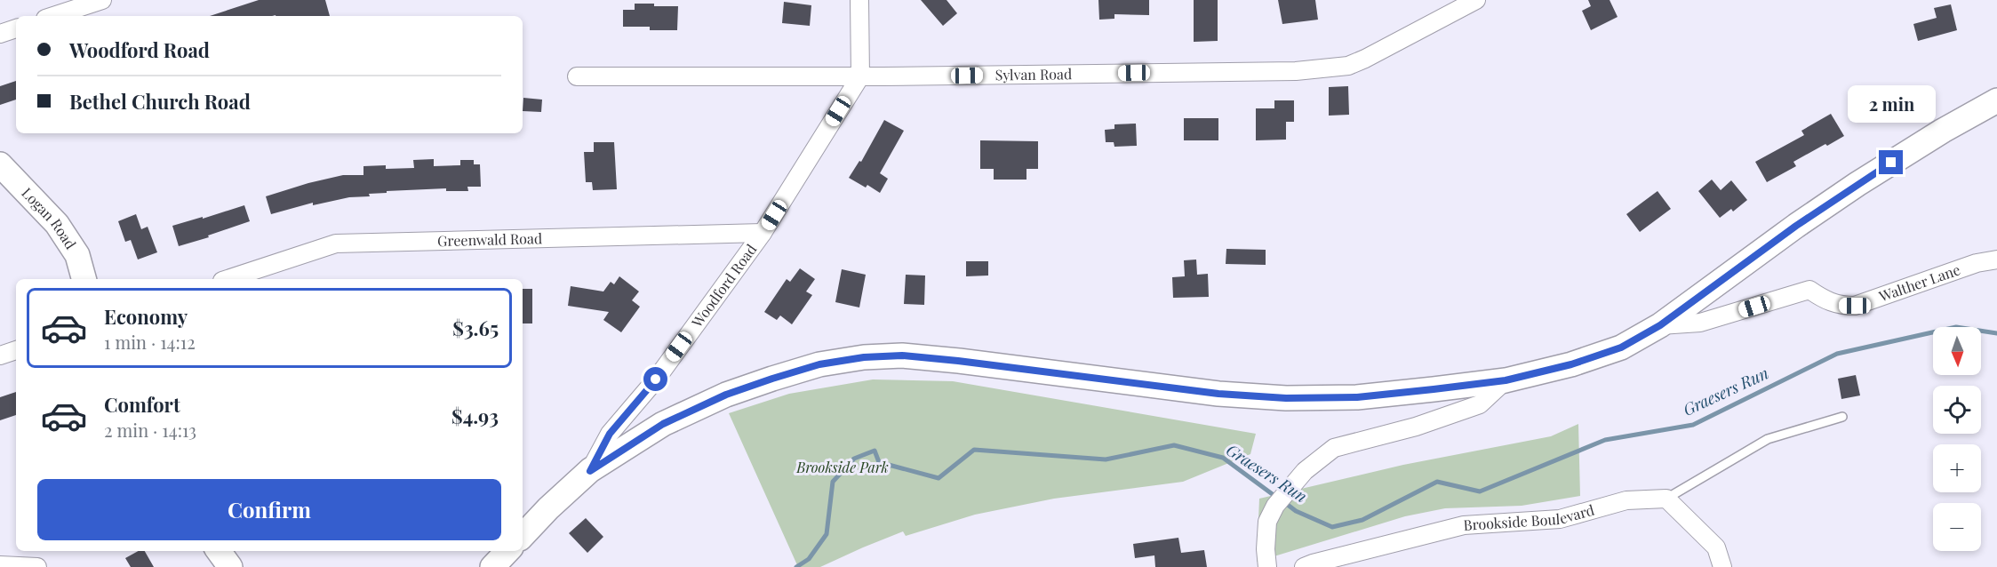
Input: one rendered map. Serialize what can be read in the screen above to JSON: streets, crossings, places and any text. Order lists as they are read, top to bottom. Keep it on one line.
{"streets":{"street":["Sylvan Road","Logan Road","Greenwald Road","Walther Lane","Woodford Road","Brookside Boulevard"]},"crossings":[["Sylvan Road","Woodford Road"],["Greenwald Road","Woodford Road"]],"water":["Graesers Run"],"parks":["Brookside Park"],"north":"bottom","page":{"banner":["Woodford Road","Bethel Church Road"],"bubble":"2 min","list":[{"name":"Economy","note":"1 min · 14:12","value":"$3.65"},{"name":"Comfort","note":"2 min · 14:13","value":"$4.93"}],"map_buttons":["+","−"],"buttons":"Confirm"}}
